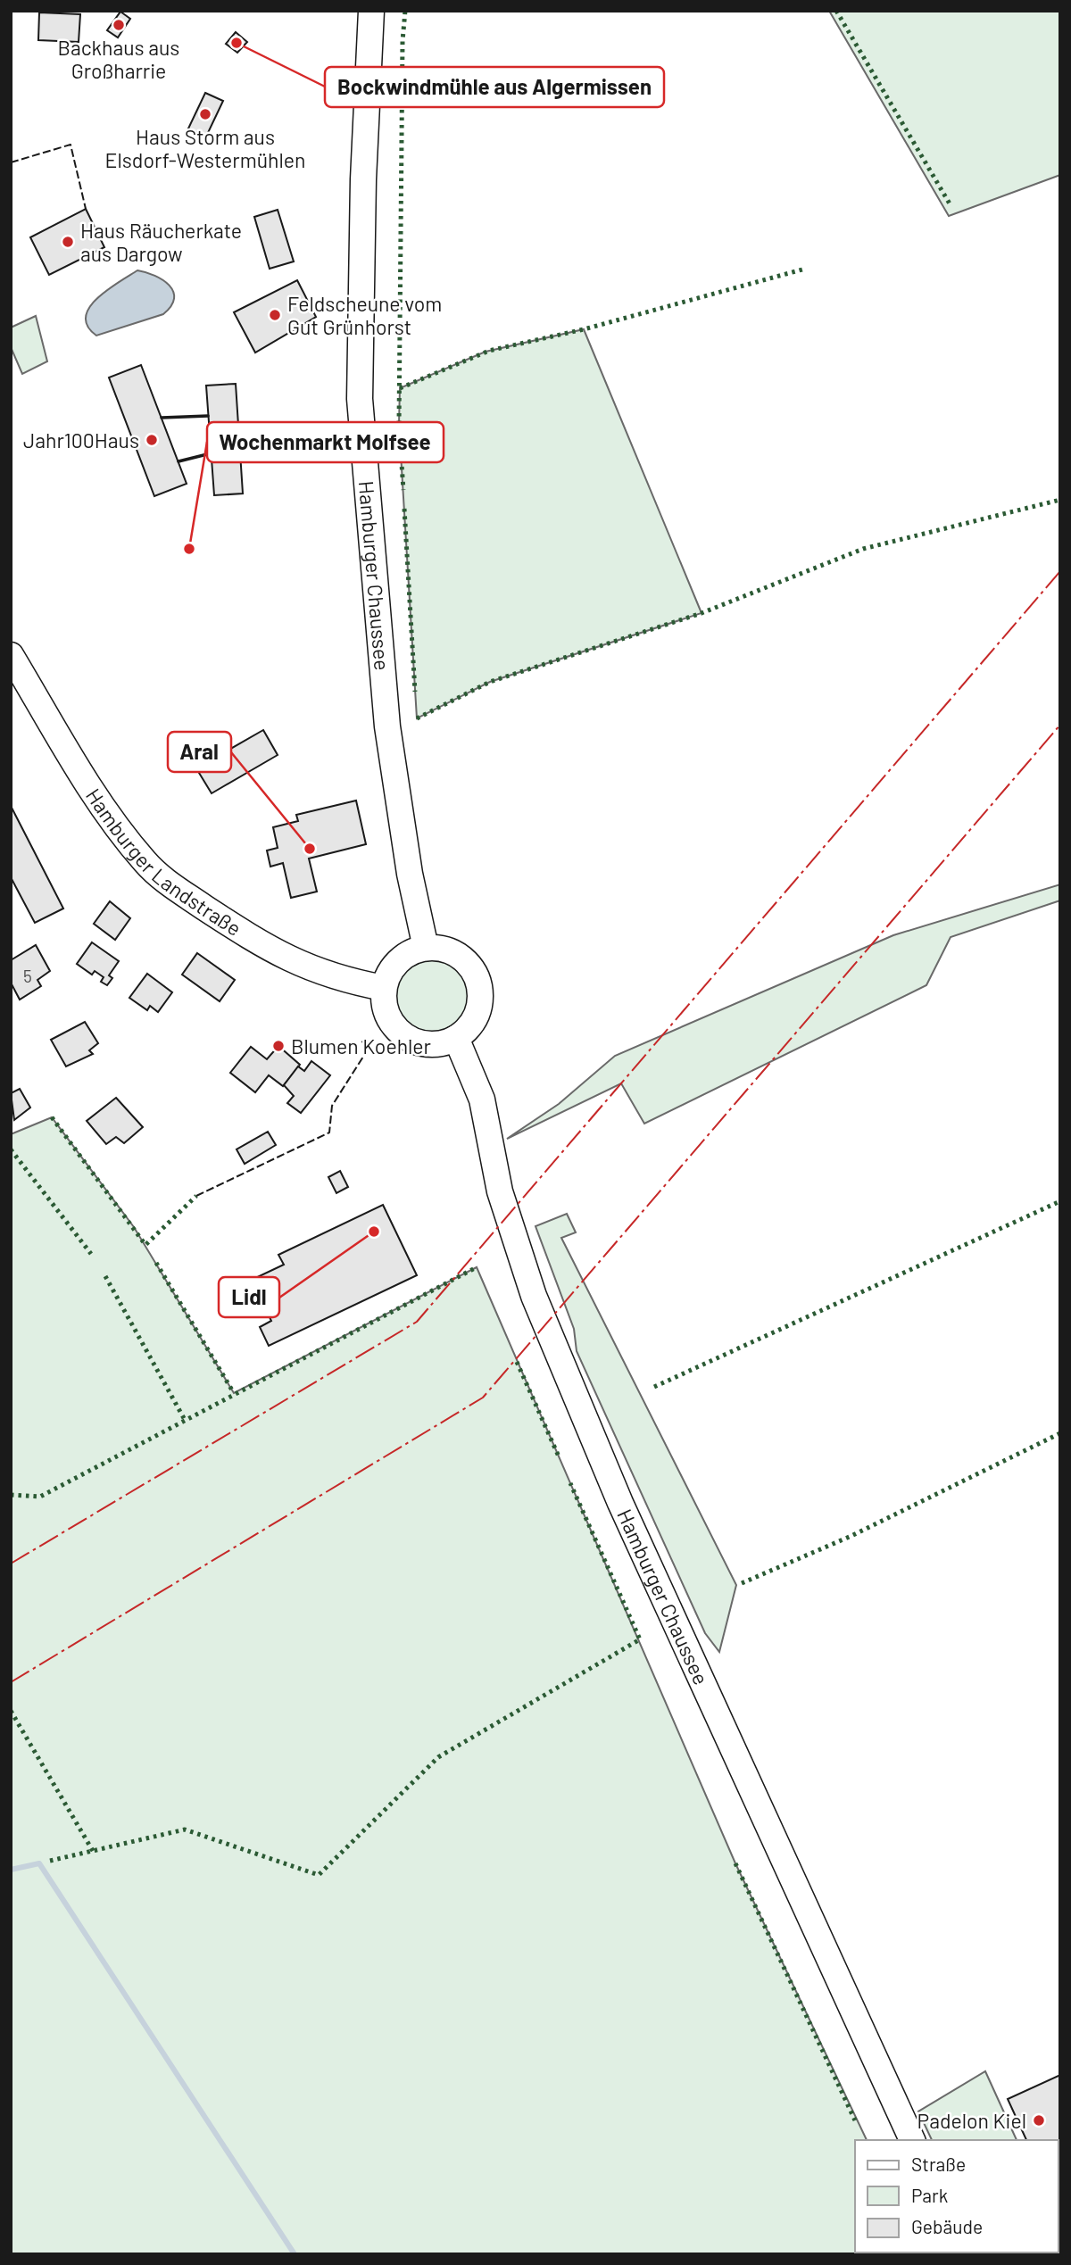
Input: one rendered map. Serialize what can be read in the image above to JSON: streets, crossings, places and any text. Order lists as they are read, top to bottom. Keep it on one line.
{"streets":{"main road":["Hamburger Chaussee","Hamburger Landstraße"]},"crossings":[["Hamburger Chaussee","Hamburger Landstraße"]],"places":["Backhaus aus Großharrie","Bockwindmühle aus Algermissen","Haus Storm aus Elsdorf-Westermühlen","Haus Räucherkate aus Dargow","Feldscheune vom Gut Grünhorst","Jahr100Haus","Wochenmarkt Molfsee","Aral","Blumen Koehler","Lidl","Padelon Kiel"],"house_numbers":["5"],"legend":["Straße","Park","Gebäude"]}
